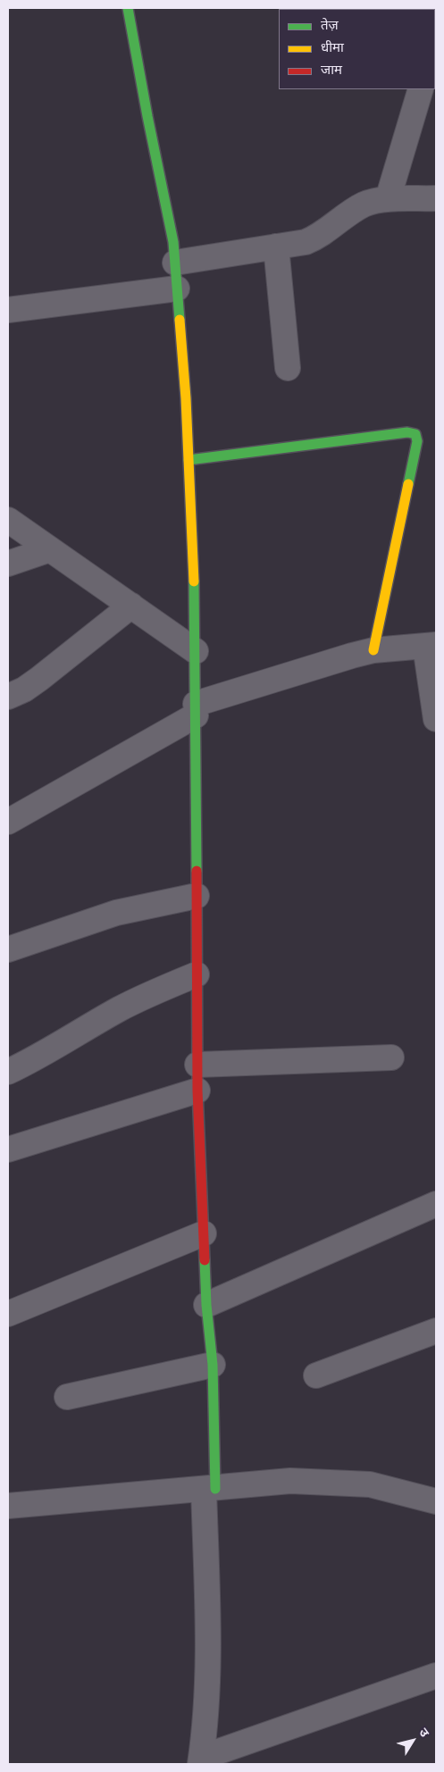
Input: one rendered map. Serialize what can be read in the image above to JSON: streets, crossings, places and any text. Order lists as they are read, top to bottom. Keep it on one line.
{"legend":["तेज़","धीमा","जाम"],"north":"top right"}
